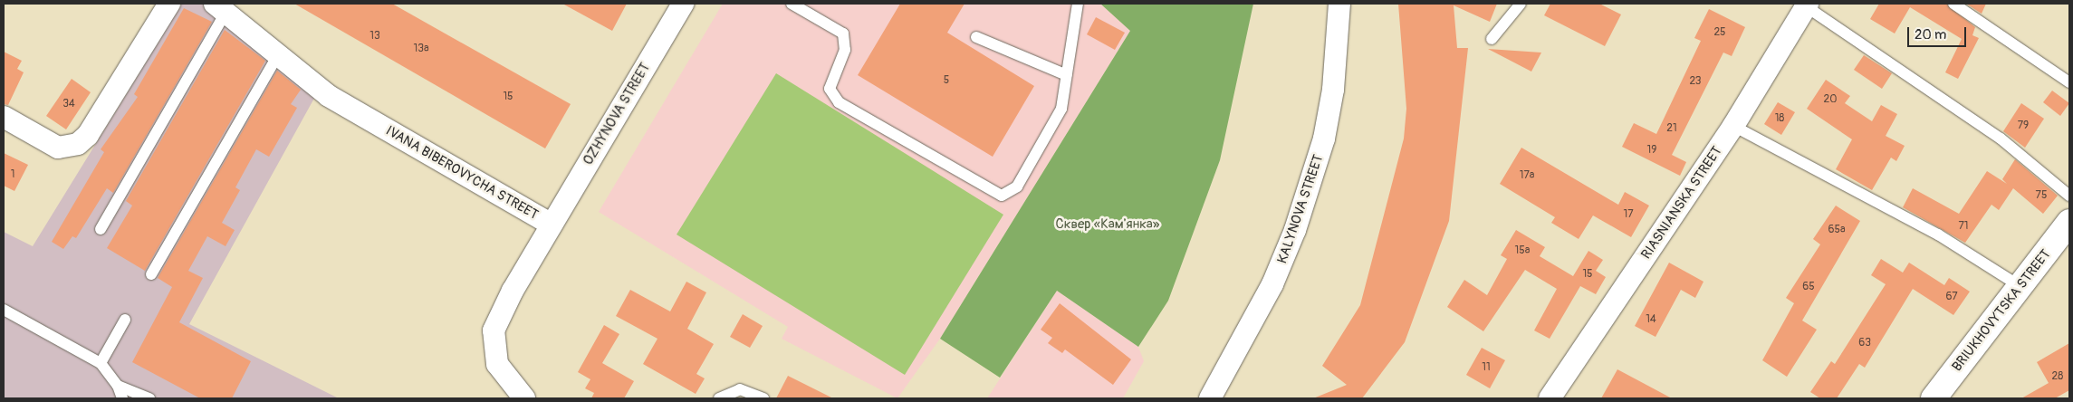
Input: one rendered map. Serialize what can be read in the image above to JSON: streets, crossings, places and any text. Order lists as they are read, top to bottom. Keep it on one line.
{"streets":{"main road":["BRIUKHOVYTSKA STREET"],"street":["OZHYNOVA STREET","IVANA BIBEROVYCHA STREET","RIASNIANSKA STREET","KALYNOVA STREET"]},"crossings":[["OZHYNOVA STREET","IVANA BIBEROVYCHA STREET"]],"parks":["Сквер «Кам'янка»"],"house_numbers":["25","13","13а","5","23","15","20","34","18","79","21","19","1","17а","75","17","71","65а","15а","15","65","67","14","63","11","28"],"scale_bar":"20 m"}
